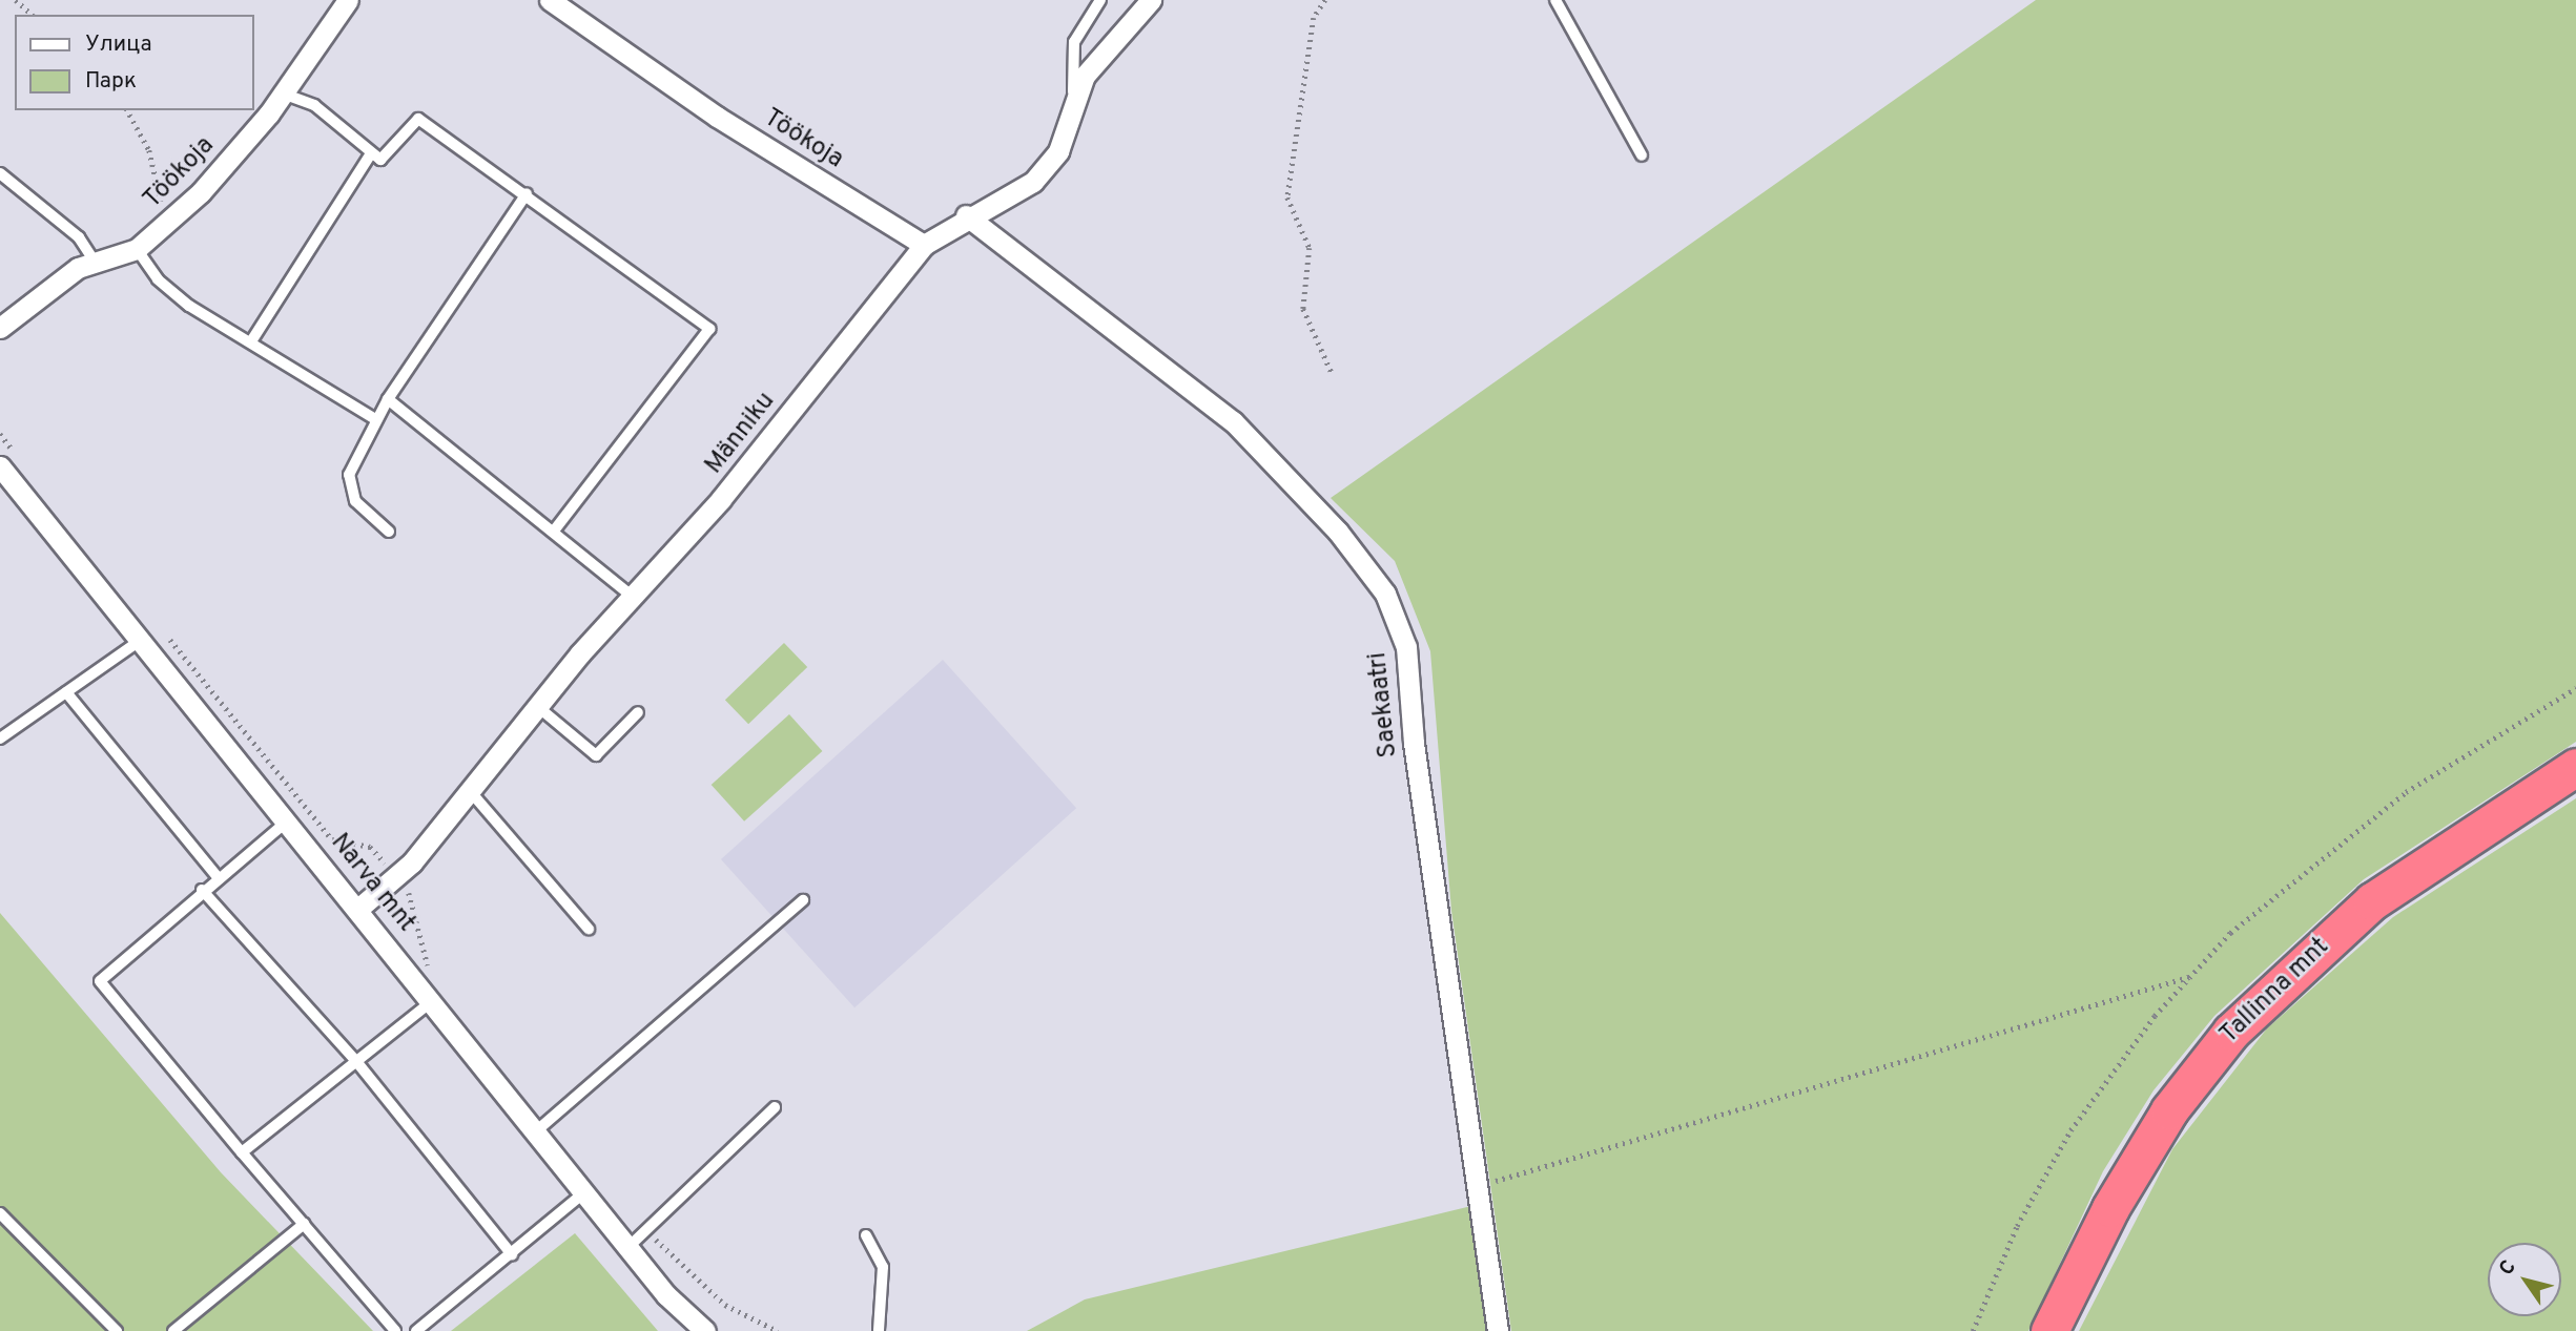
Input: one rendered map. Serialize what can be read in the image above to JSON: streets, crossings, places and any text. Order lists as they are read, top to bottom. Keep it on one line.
{"streets":{"highway":["Tallinna mnt"],"street":["Töökoja","Männiku","Saekaatri","Narva mnt"]},"crossings":[["Töökoja","Männiku"],["Männiku","Saekaatri"],["Männiku","Narva mnt"]],"legend":["Улица","Парк"],"north":"top left"}
